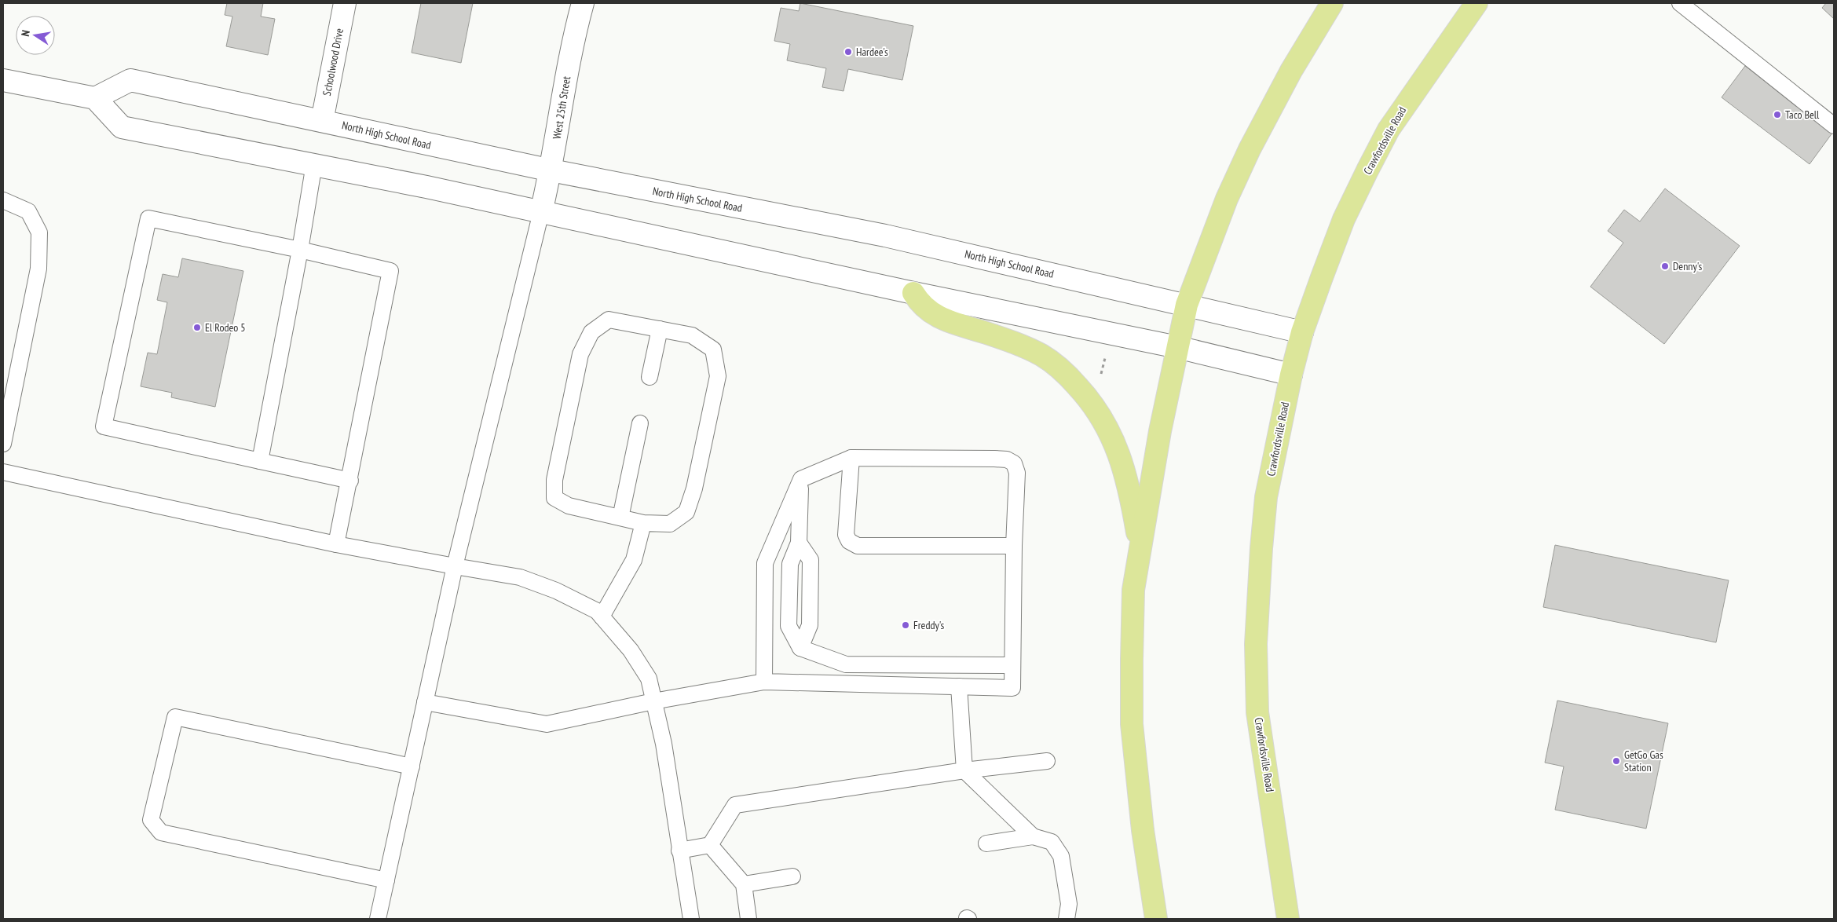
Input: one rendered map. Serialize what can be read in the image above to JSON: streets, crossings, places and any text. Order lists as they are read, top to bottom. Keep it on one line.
{"streets":{"main road":["Crawfordsville Road"],"street":["Schoolwood Drive","West 25th Street","North High School Road"]},"crossings":[["Schoolwood Drive","North High School Road"],["West 25th Street","North High School Road"],["North High School Road","Crawfordsville Road"]],"places":["Hardee's","Taco Bell","Denny's","El Rodeo 5","Freddy's","GetGo Gas Station"],"north":"left"}
